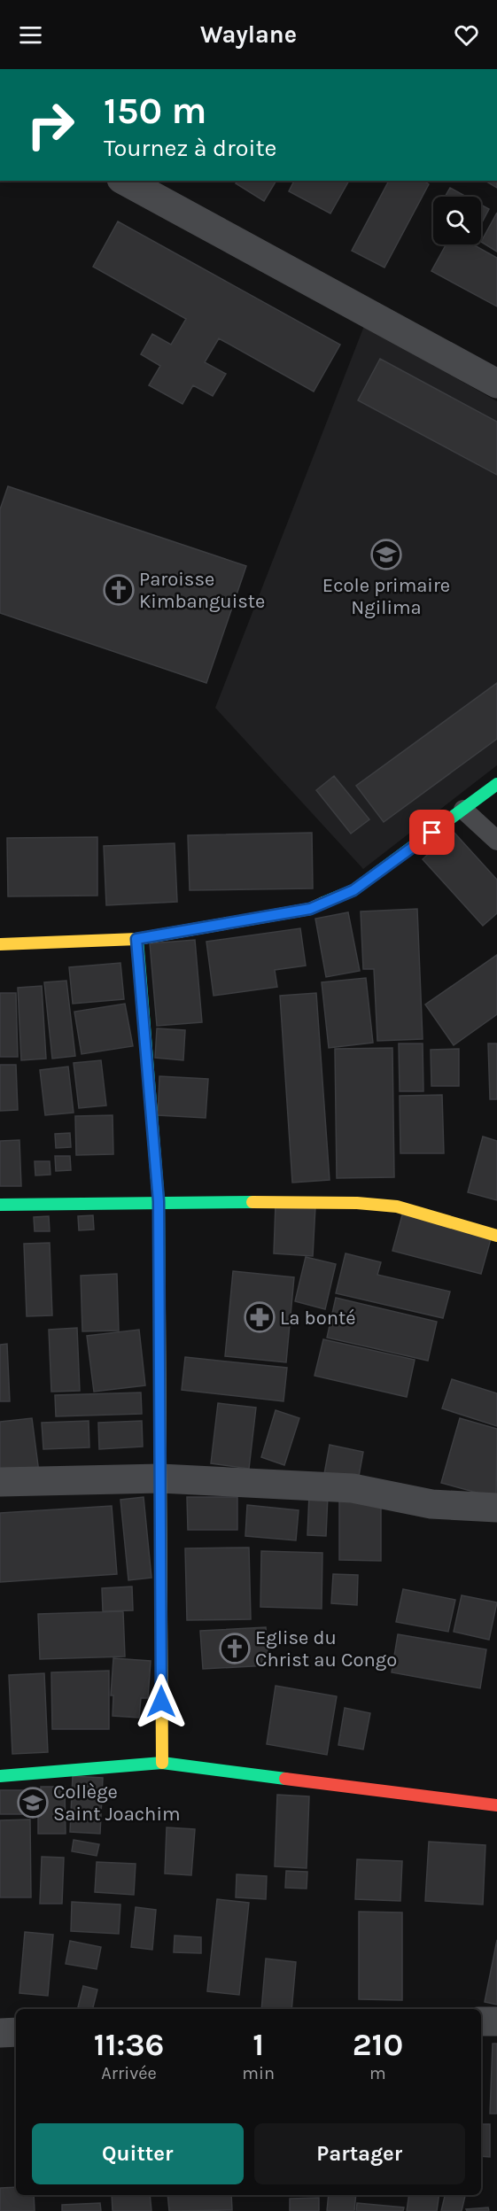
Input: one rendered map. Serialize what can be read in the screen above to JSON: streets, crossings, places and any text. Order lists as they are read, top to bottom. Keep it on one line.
{"places":{"school or university":["Ecole primaire Ngilima","Collège Saint Joachim"],"church":["Paroisse Kimbanguiste","Eglise du Christ au Congo"],"pharmacy":["La bonté"]},"page":{"header":"Waylane","turn":["150 m","Tournez à droite"],"eta":["11:36","Arrivée","1","min","210","m"],"buttons":["Quitter","Partager"]}}
